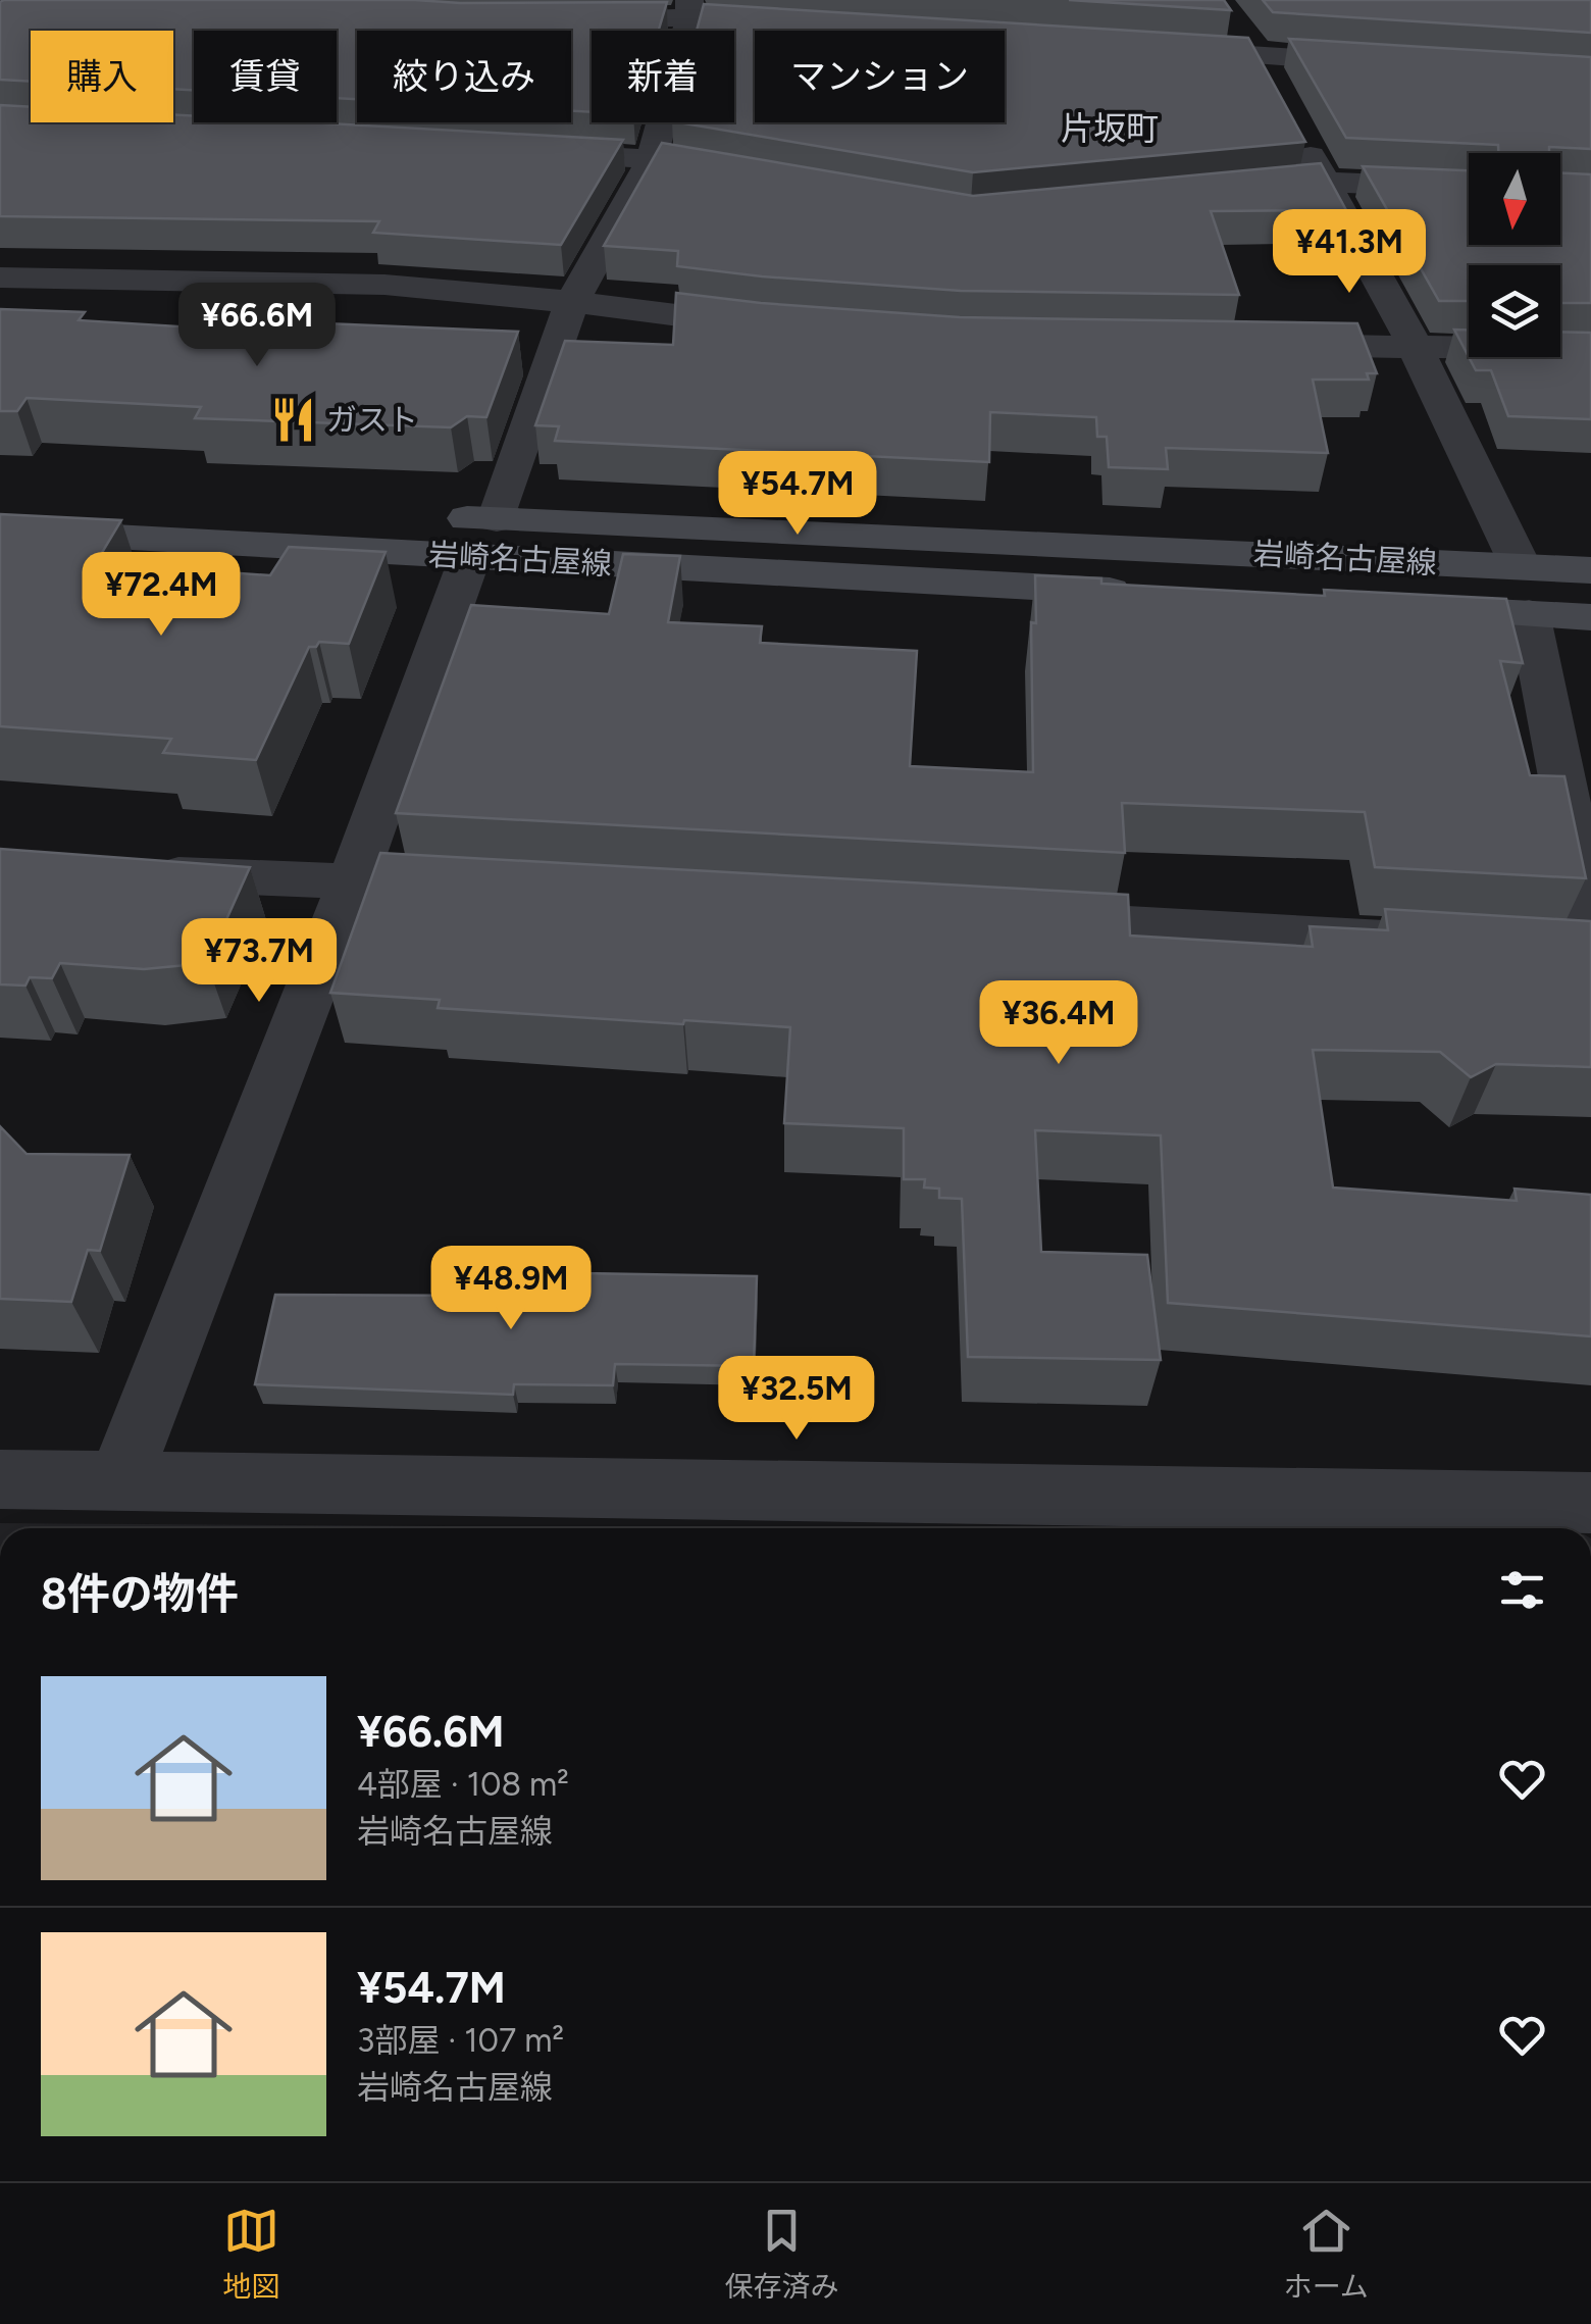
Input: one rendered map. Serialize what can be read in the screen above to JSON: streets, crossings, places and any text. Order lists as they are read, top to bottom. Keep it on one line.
{"streets":{"main road":["岩崎名古屋線"]},"districts":["片坂町"],"places":{"restaurant":["ガスト"]},"north":"bottom","page":{"chip":["購入","賃貸","絞り込み","新着","マンション"],"price":["¥41.3M","¥66.6M","¥54.7M","¥72.4M","¥73.7M","¥36.4M","¥48.9M","¥32.5M"],"heading":"8件の物件","list":[{"name":"¥66.6M","note":"4部屋 · 108 m² · 岩崎名古屋線"},{"name":"¥54.7M","note":"3部屋 · 107 m² · 岩崎名古屋線"}],"tabs":["地図","保存済み","ホーム"]}}
